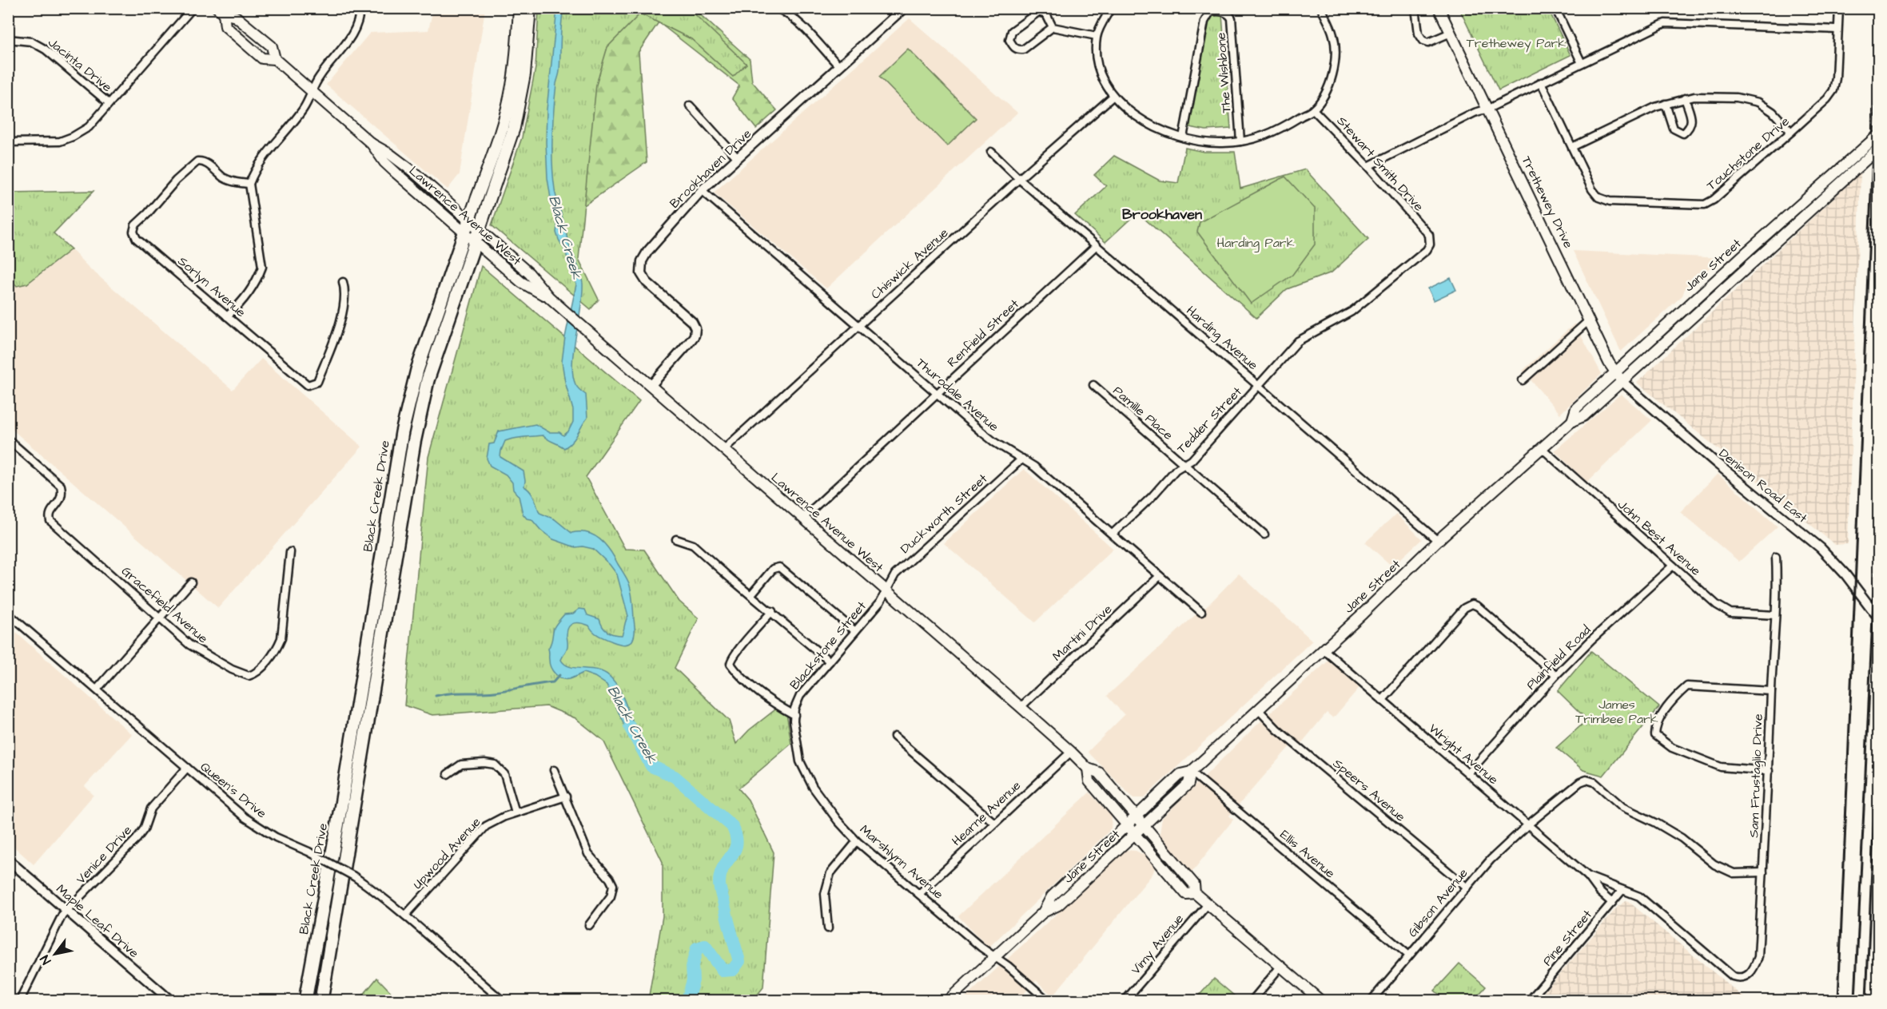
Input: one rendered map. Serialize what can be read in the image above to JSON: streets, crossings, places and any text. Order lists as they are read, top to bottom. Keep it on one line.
{"streets":{"highway":["Black Creek Drive"],"main road":["Trethewey Drive","Lawrence Avenue West","Jane Street"],"street":["Jacinta Drive","The Wishbone","Touchstone Drive","Stewart Smith Drive","Brookhaven Drive","Chiswick Avenue","Sorlyn Avenue","Renfield Street","Harding Avenue","Thurodale Avenue","Pamille Place","Tedder Street","Denison Road East","Duckworth Street","John Best Avenue","Gracefield Avenue","Martini Drive","Blackstone Street","Plainfield Road","Wright Avenue","Sam Frustaglio Drive","Queen's Drive","Speers Avenue","Hearne Avenue","Upwood Avenue","Ellis Avenue","Venice Drive","Marshlynn Avenue","Gibson Avenue","Maple Leaf Drive","Pine Street","Vimy Avenue"]},"crossings":[["Stewart Smith Drive","Tedder Street"],["Brookhaven Drive","Lawrence Avenue West"],["Brookhaven Drive","Thurodale Avenue"],["Trethewey Drive","Jane Street"],["Trethewey Drive","Denison Road East"],["Lawrence Avenue West","Chiswick Avenue"],["Lawrence Avenue West","Jane Street"],["Lawrence Avenue West","Renfield Street"],["Lawrence Avenue West","Black Creek Drive"],["Lawrence Avenue West","Duckworth Street"],["Lawrence Avenue West","Martini Drive"],["Lawrence Avenue West","Blackstone Street"],["Lawrence Avenue West","Hearne Avenue"],["Lawrence Avenue West","Vimy Avenue"],["Chiswick Avenue","Harding Avenue"],["Chiswick Avenue","Thurodale Avenue"],["Jane Street","Harding Avenue"],["Jane Street","Denison Road East"],["Jane Street","John Best Avenue"],["Jane Street","Wright Avenue"],["Jane Street","Speers Avenue"],["Jane Street","Ellis Avenue"],["Jane Street","Marshlynn Avenue"],["Renfield Street","Harding Avenue"],["Renfield Street","Thurodale Avenue"],["Harding Avenue","Tedder Street"],["Thurodale Avenue","Tedder Street"],["Thurodale Avenue","Duckworth Street"],["Thurodale Avenue","Martini Drive"],["Pamille Place","Tedder Street"],["Duckworth Street","Blackstone Street"],["John Best Avenue","Plainfield Road"],["John Best Avenue","Sam Frustaglio Drive"],["Blackstone Street","Marshlynn Avenue"],["Plainfield Road","Wright Avenue"],["Wright Avenue","Sam Frustaglio Drive"],["Wright Avenue","Gibson Avenue"],["Wright Avenue","Pine Street"],["Sam Frustaglio Drive","Gibson Avenue"],["Queen's Drive","Upwood Avenue"],["Queen's Drive","Venice Drive"],["Speers Avenue","Gibson Avenue"],["Hearne Avenue","Marshlynn Avenue"],["Ellis Avenue","Gibson Avenue"],["Venice Drive","Maple Leaf Drive"]],"districts":["Brookhaven"],"water":["Black Creek"],"parks":["Trethewey Park","Harding Park","James Trimbee Park"],"north":"bottom left"}
